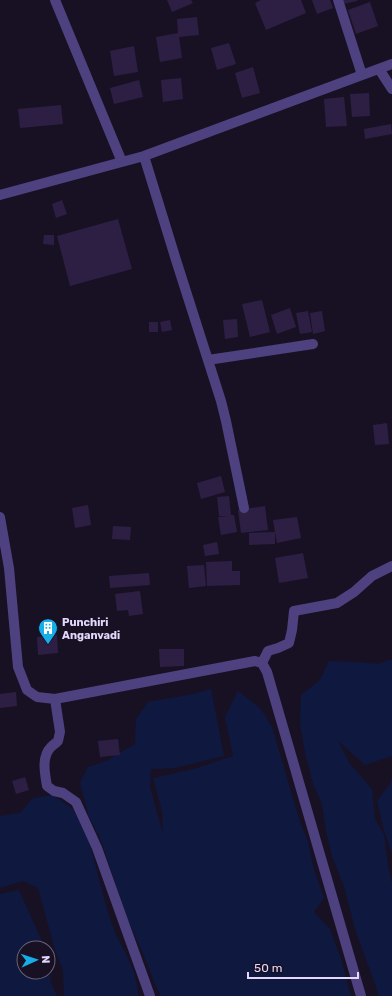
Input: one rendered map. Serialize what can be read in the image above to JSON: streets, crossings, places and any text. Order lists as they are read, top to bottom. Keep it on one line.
{"places":{"building":["Punchiri Anganvadi"]},"scale_bar":"50 m","north":"right"}
